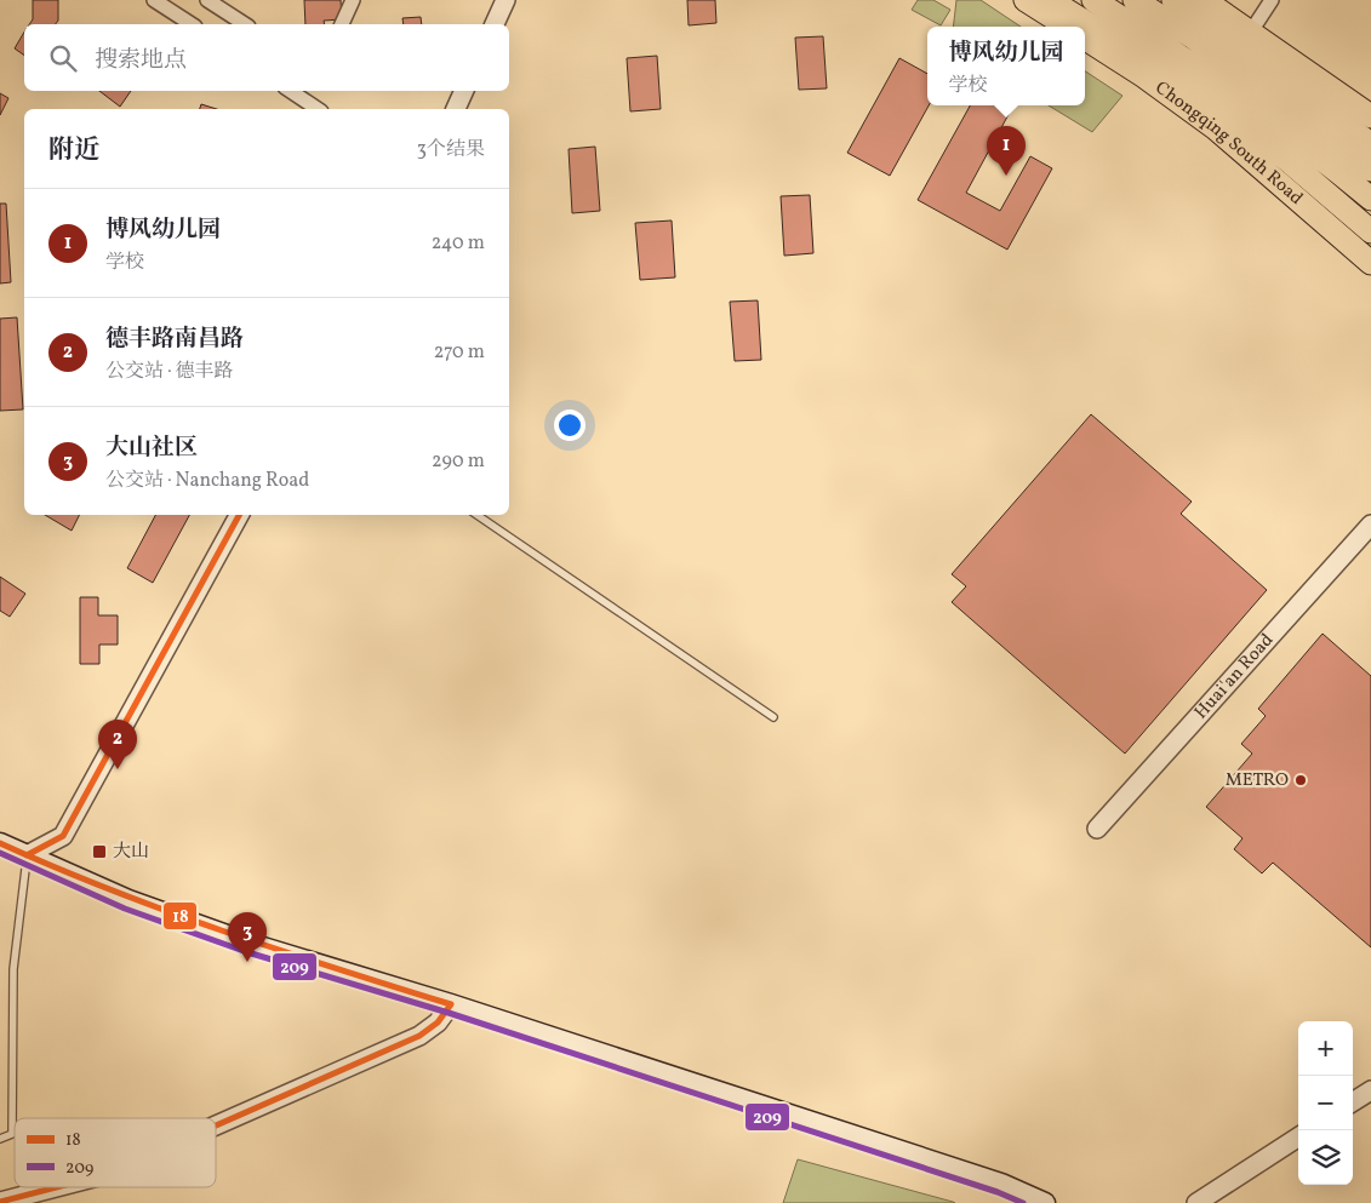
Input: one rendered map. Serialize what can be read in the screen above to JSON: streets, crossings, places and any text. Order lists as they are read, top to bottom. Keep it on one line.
{"streets":{"main road":["Chongqing South Road"],"street":["Huai'an Road"]},"places":{"other":["METRO"],"transit":["大山"]},"lines":["transit line 18","transit line 209"],"legend":["18","209"],"page":{"search":"搜索地点","popup":["博风幼儿园","学校"],"heading":["附近","3个结果"],"pins":["1","2","3"],"list":[{"mark":"1","name":"博风幼儿园","note":"学校","value":"240 m"},{"mark":"2","name":"德丰路南昌路","note":"公交站 · 德丰路","value":"270 m"},{"mark":"3","name":"大山社区","note":"公交站 · Nanchang Road","value":"290 m"}],"map_buttons":["+","−"]}}
